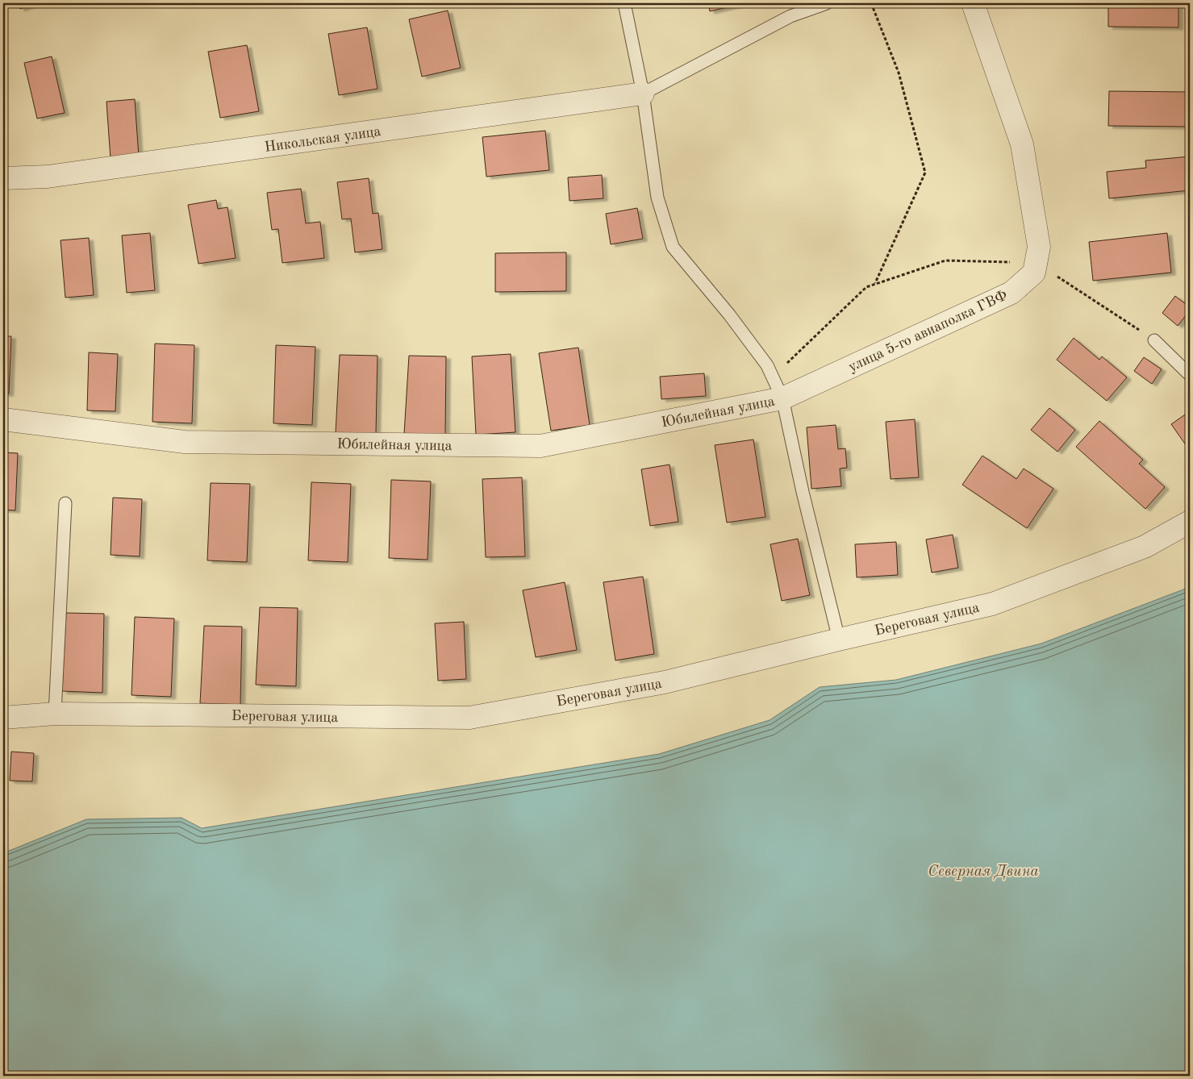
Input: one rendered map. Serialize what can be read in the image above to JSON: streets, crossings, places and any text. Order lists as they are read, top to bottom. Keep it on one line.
{"streets":{"street":["Никольская улица","улица 5-го авиаполка ГВФ","Юбилейная улица","Береговая улица"]},"crossings":[["улица 5-го авиаполка ГВФ","Юбилейная улица"]],"water":["Северная Двина"]}
